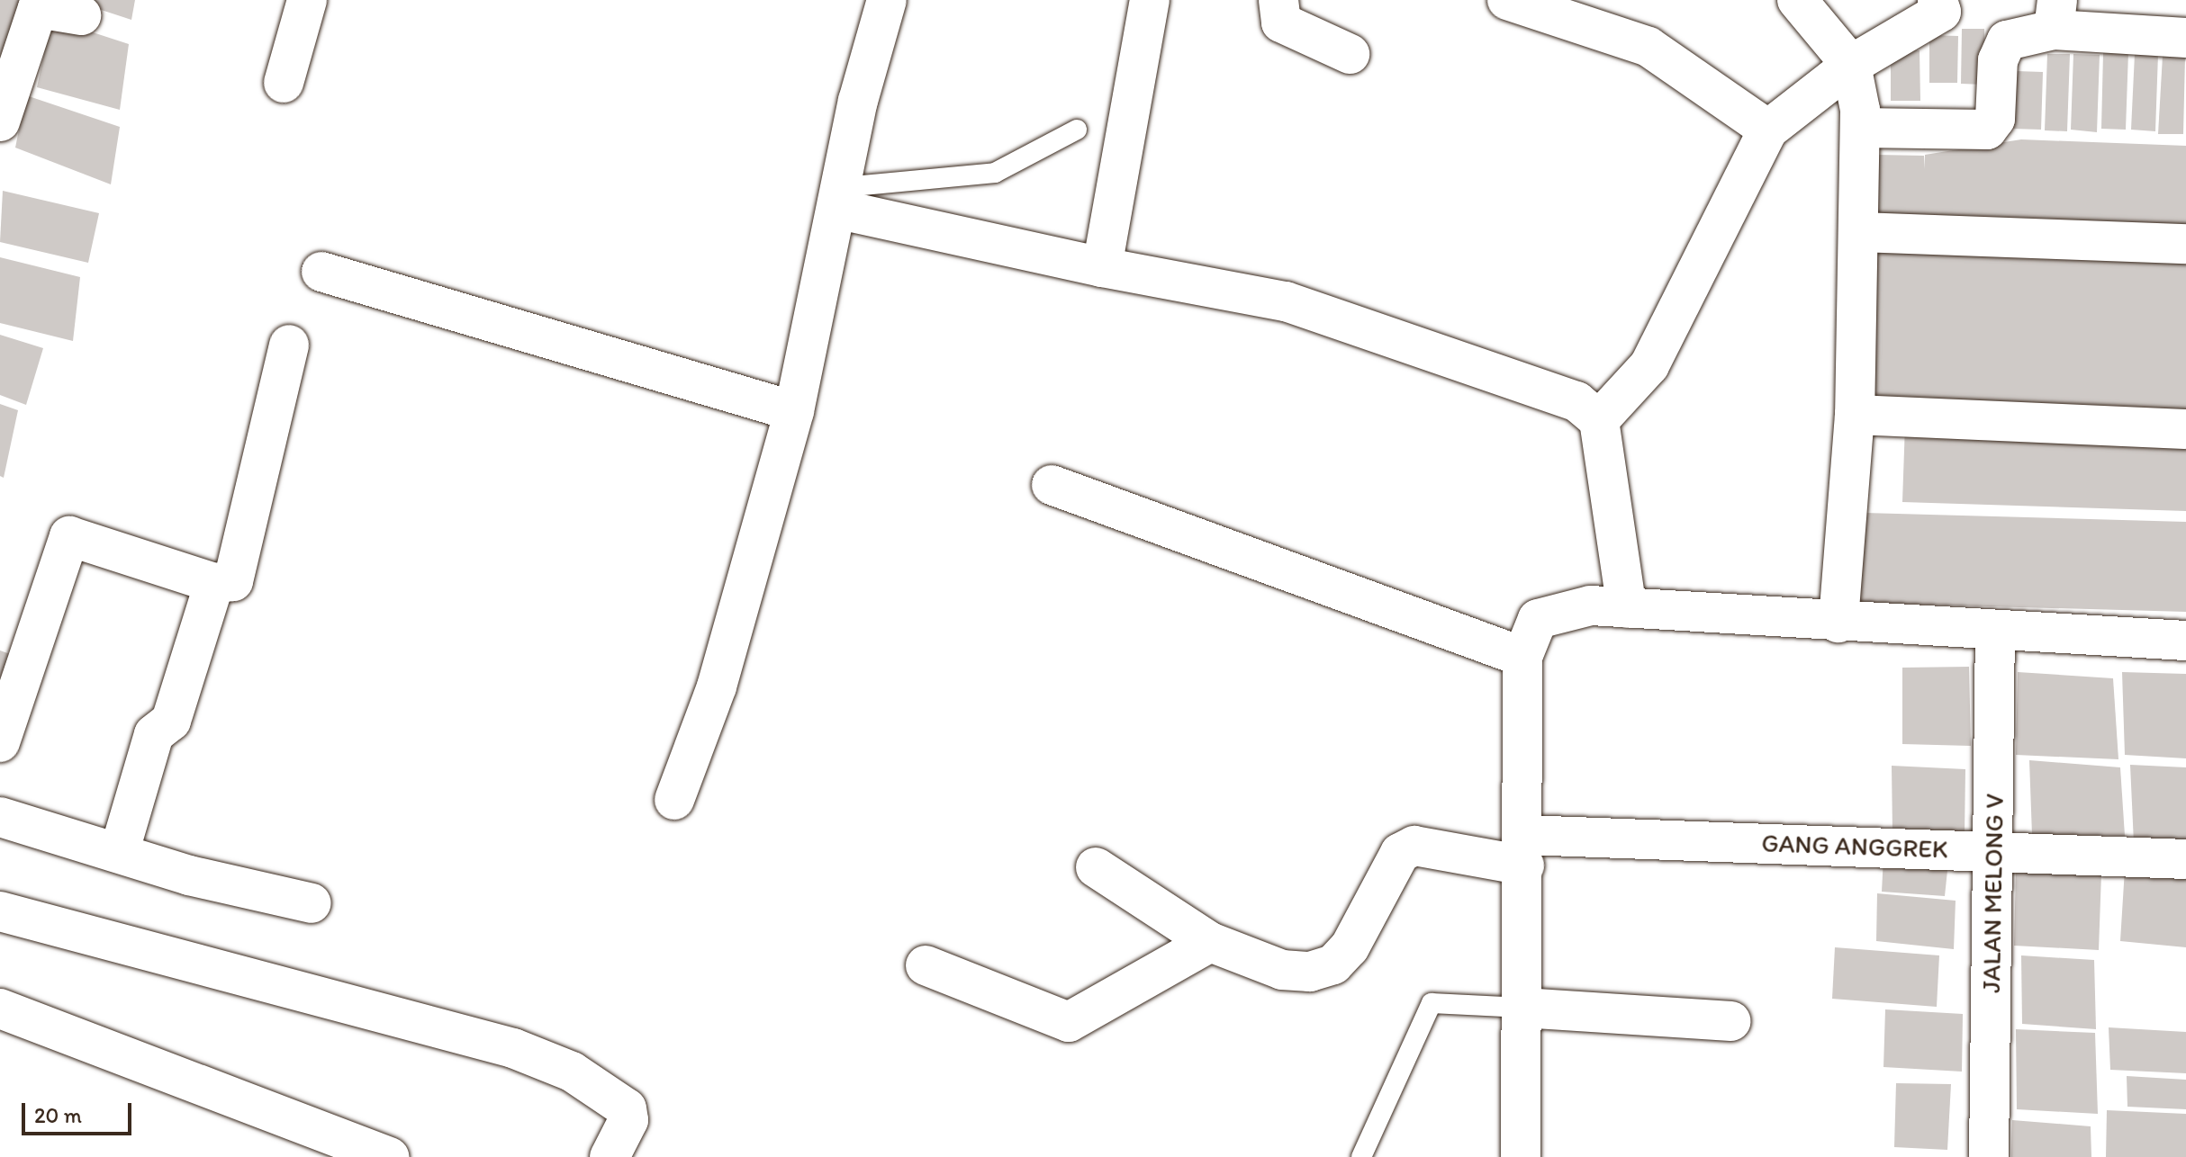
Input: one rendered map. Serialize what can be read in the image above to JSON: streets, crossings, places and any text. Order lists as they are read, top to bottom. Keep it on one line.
{"streets":{"street":["GANG ANGGREK","JALAN MELONG V"]},"crossings":[["GANG ANGGREK","JALAN MELONG V"]],"scale_bar":"20 m"}
